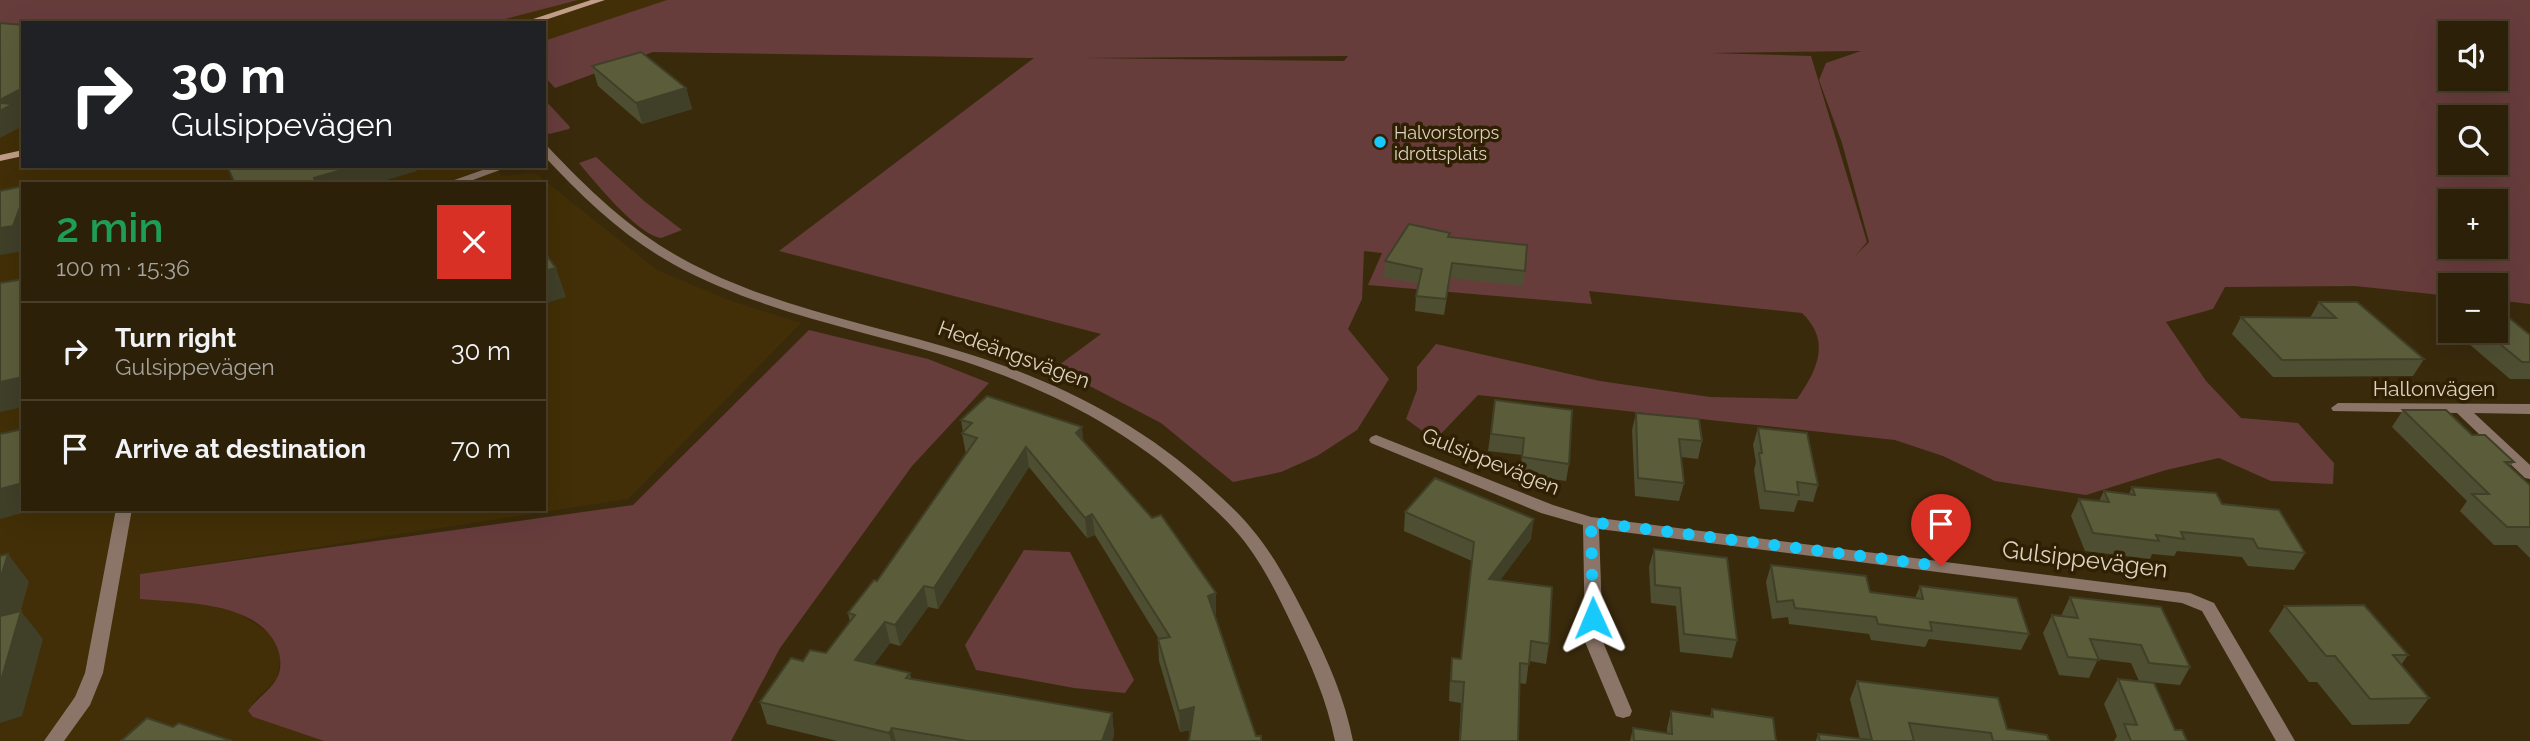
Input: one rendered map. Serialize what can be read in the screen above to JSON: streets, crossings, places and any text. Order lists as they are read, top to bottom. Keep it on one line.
{"streets":{"street":["Hedeängsvägen","Hallonvägen","Gulsippevägen"]},"places":["Halvorstorps idrottsplats"],"page":{"map_buttons":["+","−"],"turn":["30 m","Gulsippevägen"],"heading":["2 min","100 m · 15:36"],"list":[{"name":"Turn right","note":"Gulsippevägen","value":"30 m"},{"name":"Arrive at destination","value":"70 m"}]}}
